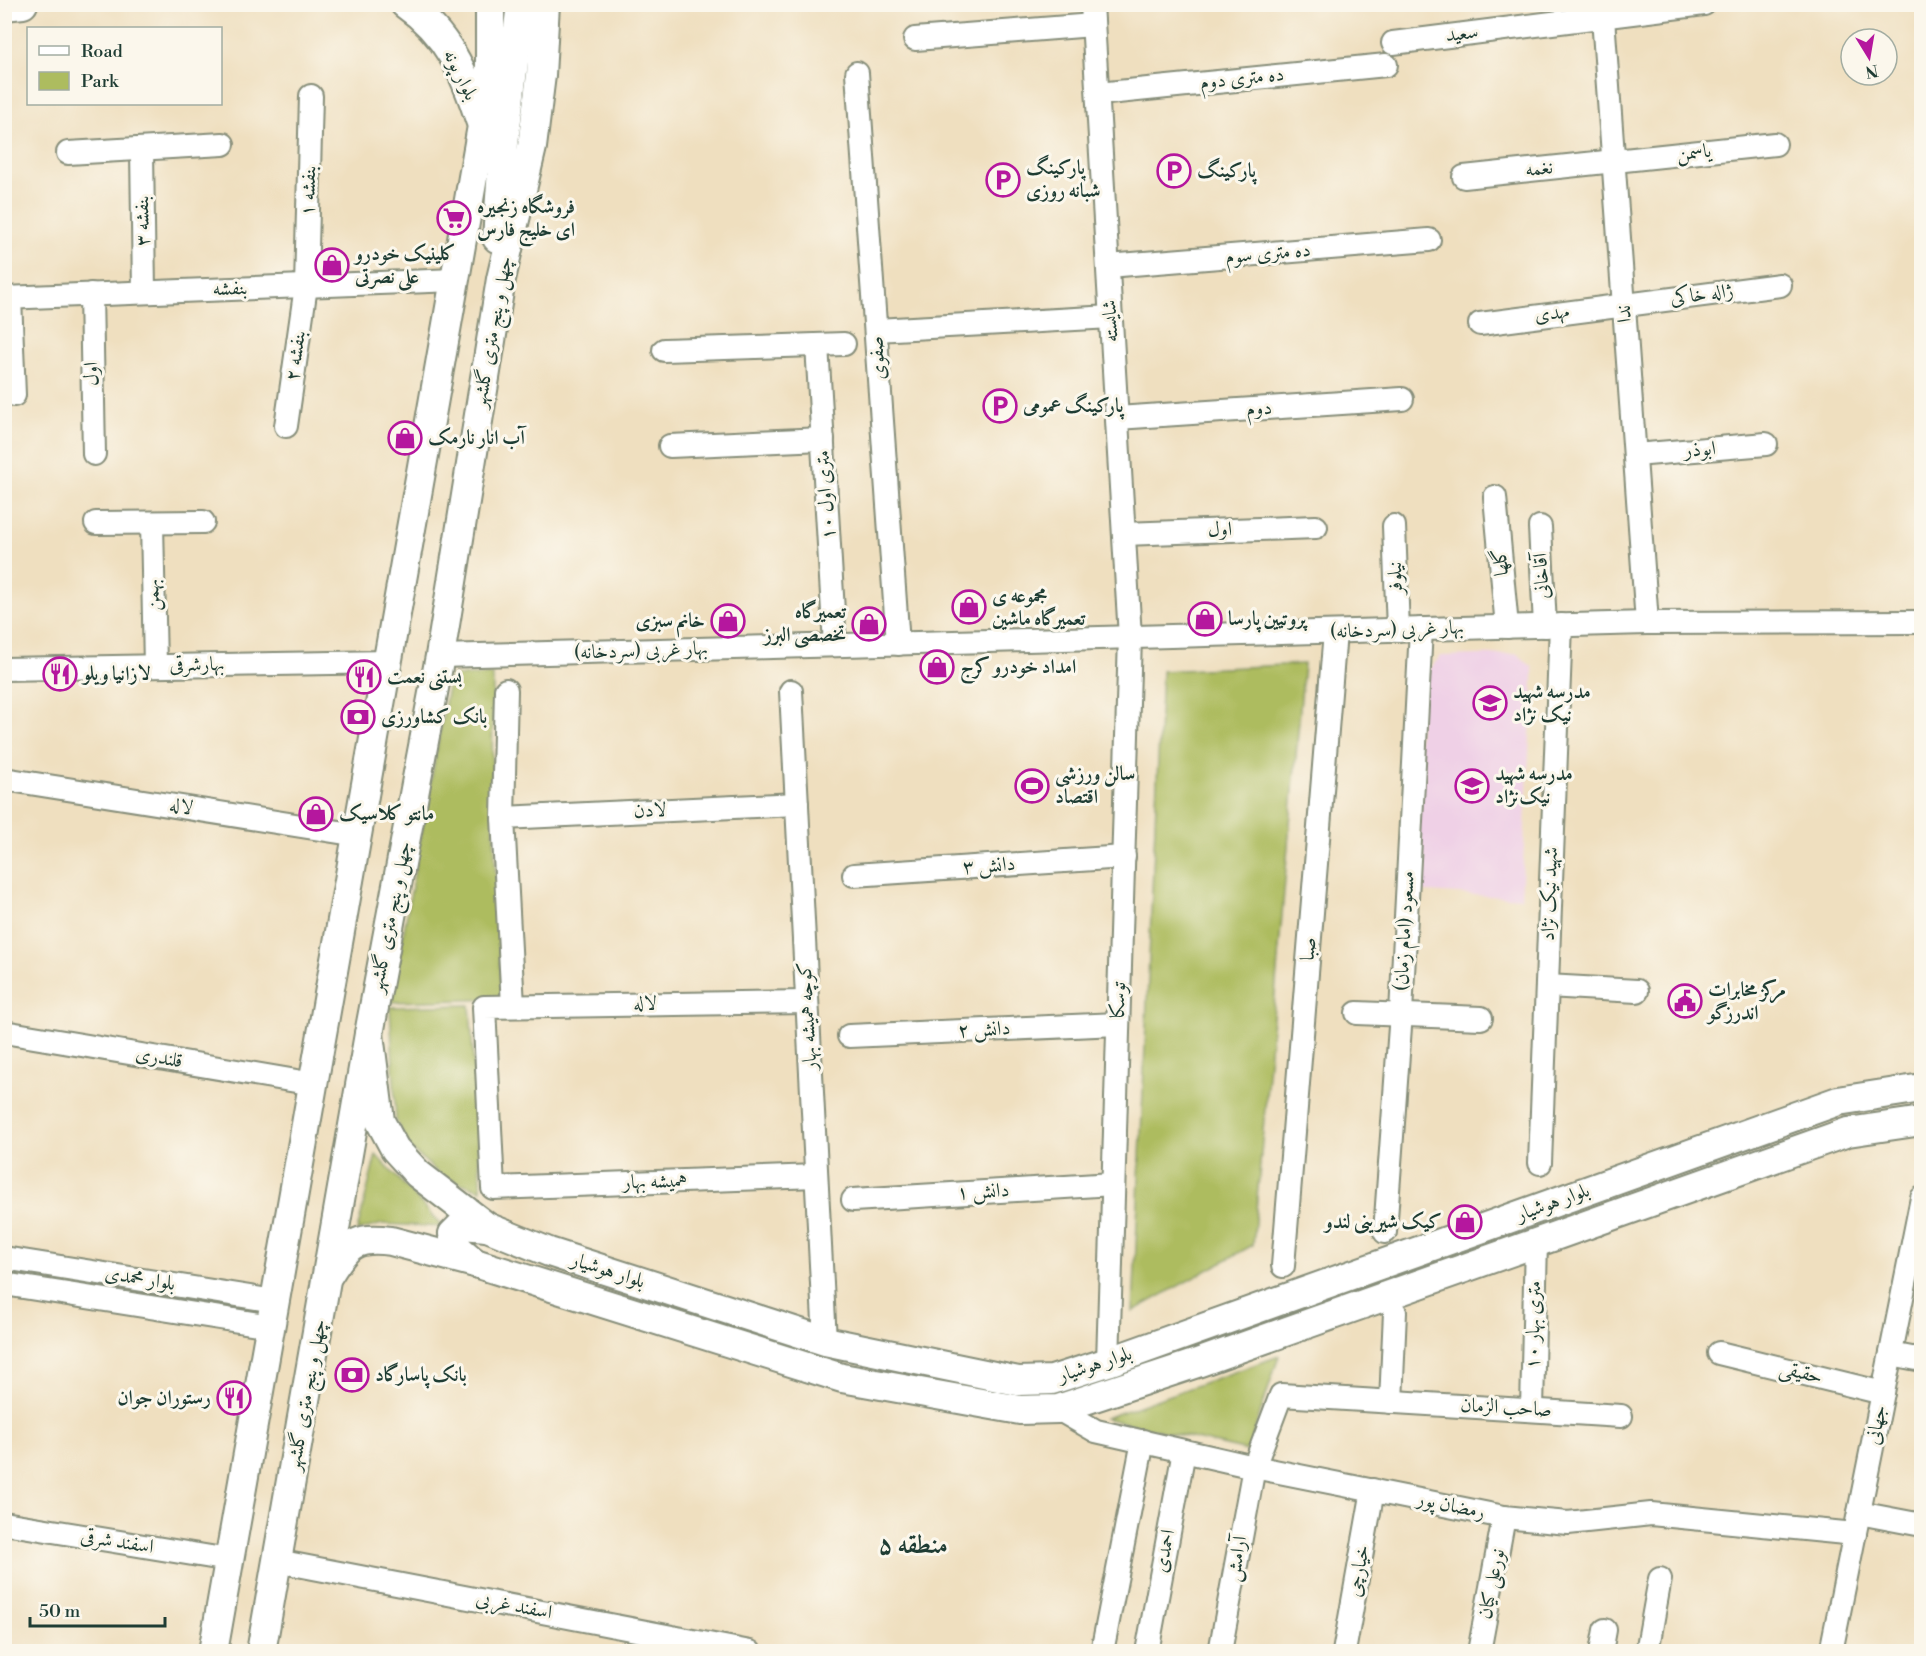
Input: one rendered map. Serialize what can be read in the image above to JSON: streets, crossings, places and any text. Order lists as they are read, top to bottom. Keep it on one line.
{"streets":{"main road":["بلوار پونه","چهل و پنج متری گلشهر","بلوار هوشیار"],"street":["سعید","ده متری دوم","یاسمن","نغمه","بنفشه ۱","بنفشه ۳","ده متری سوم","بنفشه","ژاله خاکی","مهدی","ندا","شایسته","بنفشه ۲","صفوی","اول","دوم","ابوذر","۱۰ متری اول","گلها","آقاخانی","نیلوفر","بهمن","بهار غربی (سردخانه)","بهارشرقی","لاله","لادن","دانش ۳","شهید نیک نژاد","مسعود (امام زمان)","صبا","توسکا","کوچه همیشه بهار","دانش ۲","قلندری","همیشه بهار","دانش ۱","بلوار محمدی","۱۰ متری بهار","حقیقی","صاحب الزمان","جهانی","رمضان پور","اسفند شرقی","احمدی","آرامش","خیارچی","نورعلی کیان","اسفند غربی"]},"crossings":[["سعید","ندا"],["ده متری دوم","شایسته"],["یاسمن","نغمه"],["یاسمن","ندا"],["نغمه","ندا"],["بنفشه ۱","بنفشه"],["بنفشه ۱","بنفشه ۲"],["بنفشه ۳","بنفشه"],["ده متری سوم","شایسته"],["بنفشه","بنفشه ۲"],["بنفشه","اول"],["ژاله خاکی","مهدی"],["ژاله خاکی","ندا"],["مهدی","ندا"],["ندا","ابوذر"],["ندا","بهار غربی (سردخانه)"],["شایسته","اول"],["شایسته","دوم"],["شایسته","بهار غربی (سردخانه)"],["شایسته","توسکا"],["چهل و پنج متری گلشهر","بهار غربی (سردخانه)"],["چهل و پنج متری گلشهر","بلوار هوشیار"],["چهل و پنج متری گلشهر","اسفند غربی"],["صفوی","بهار غربی (سردخانه)"],["۱۰ متری اول","بهار غربی (سردخانه)"],["گلها","بهار غربی (سردخانه)"],["آقاخانی","بهار غربی (سردخانه)"],["آقاخانی","شهید نیک نژاد"],["نیلوفر","بهار غربی (سردخانه)"],["بهمن","بهارشرقی"],["بهار غربی (سردخانه)","شهید نیک نژاد"],["بهار غربی (سردخانه)","مسعود (امام زمان)"],["بهار غربی (سردخانه)","صبا"],["بهار غربی (سردخانه)","توسکا"],["لاله","کوچه همیشه بهار"],["لاله","همیشه بهار"],["لادن","کوچه همیشه بهار"],["دانش ۳","توسکا"],["توسکا","دانش ۲"],["توسکا","دانش ۱"],["توسکا","بلوار هوشیار"],["کوچه همیشه بهار","همیشه بهار"],["کوچه همیشه بهار","بلوار هوشیار"],["بلوار هوشیار","۱۰ متری بهار"],["بلوار هوشیار","رمضان پور"],["۱۰ متری بهار","صاحب الزمان"],["حقیقی","جهانی"],["صاحب الزمان","رمضان پور"],["صاحب الزمان","آرامش"],["جهانی","رمضان پور"],["رمضان پور","احمدی"],["رمضان پور","آرامش"],["رمضان پور","خیارچی"],["رمضان پور","نورعلی کیان"]],"districts":["منطقه ۵"],"places":{"parking":["پارکینگ","پارکینگ شبانه روزی","پارکینگ عمومی"],"supermarket":["فروشگاه زنجیره ای خلیج فارس"],"shop":["کلینیک خودرو علی نصرتی","آب انار نارمک","مجموعه ی تعمیرگاه ماشین","پروتیین پارسا","خانم سبزی","تعمیرگاه تخصصی البرز","امداد خودرو کرج","مانتو کلاسیک","کیک شیرینی لندو"],"restaurant":["لازانیا ویلو","بستنی نعمت","رستوران جوان"],"school or university":["مدرسه شهید نیک نژاد","مدرسه شهید نیک‌نژاد"],"bank":["بانک کشاورزی","بانک پاسارگاد"],"sports":["سالن ورزشی اقتصاد"],"public building":["مرکز مخابرات اندرزگو"]},"legend":["Road","Park"],"scale_bar":"50 m","north":"bottom"}
